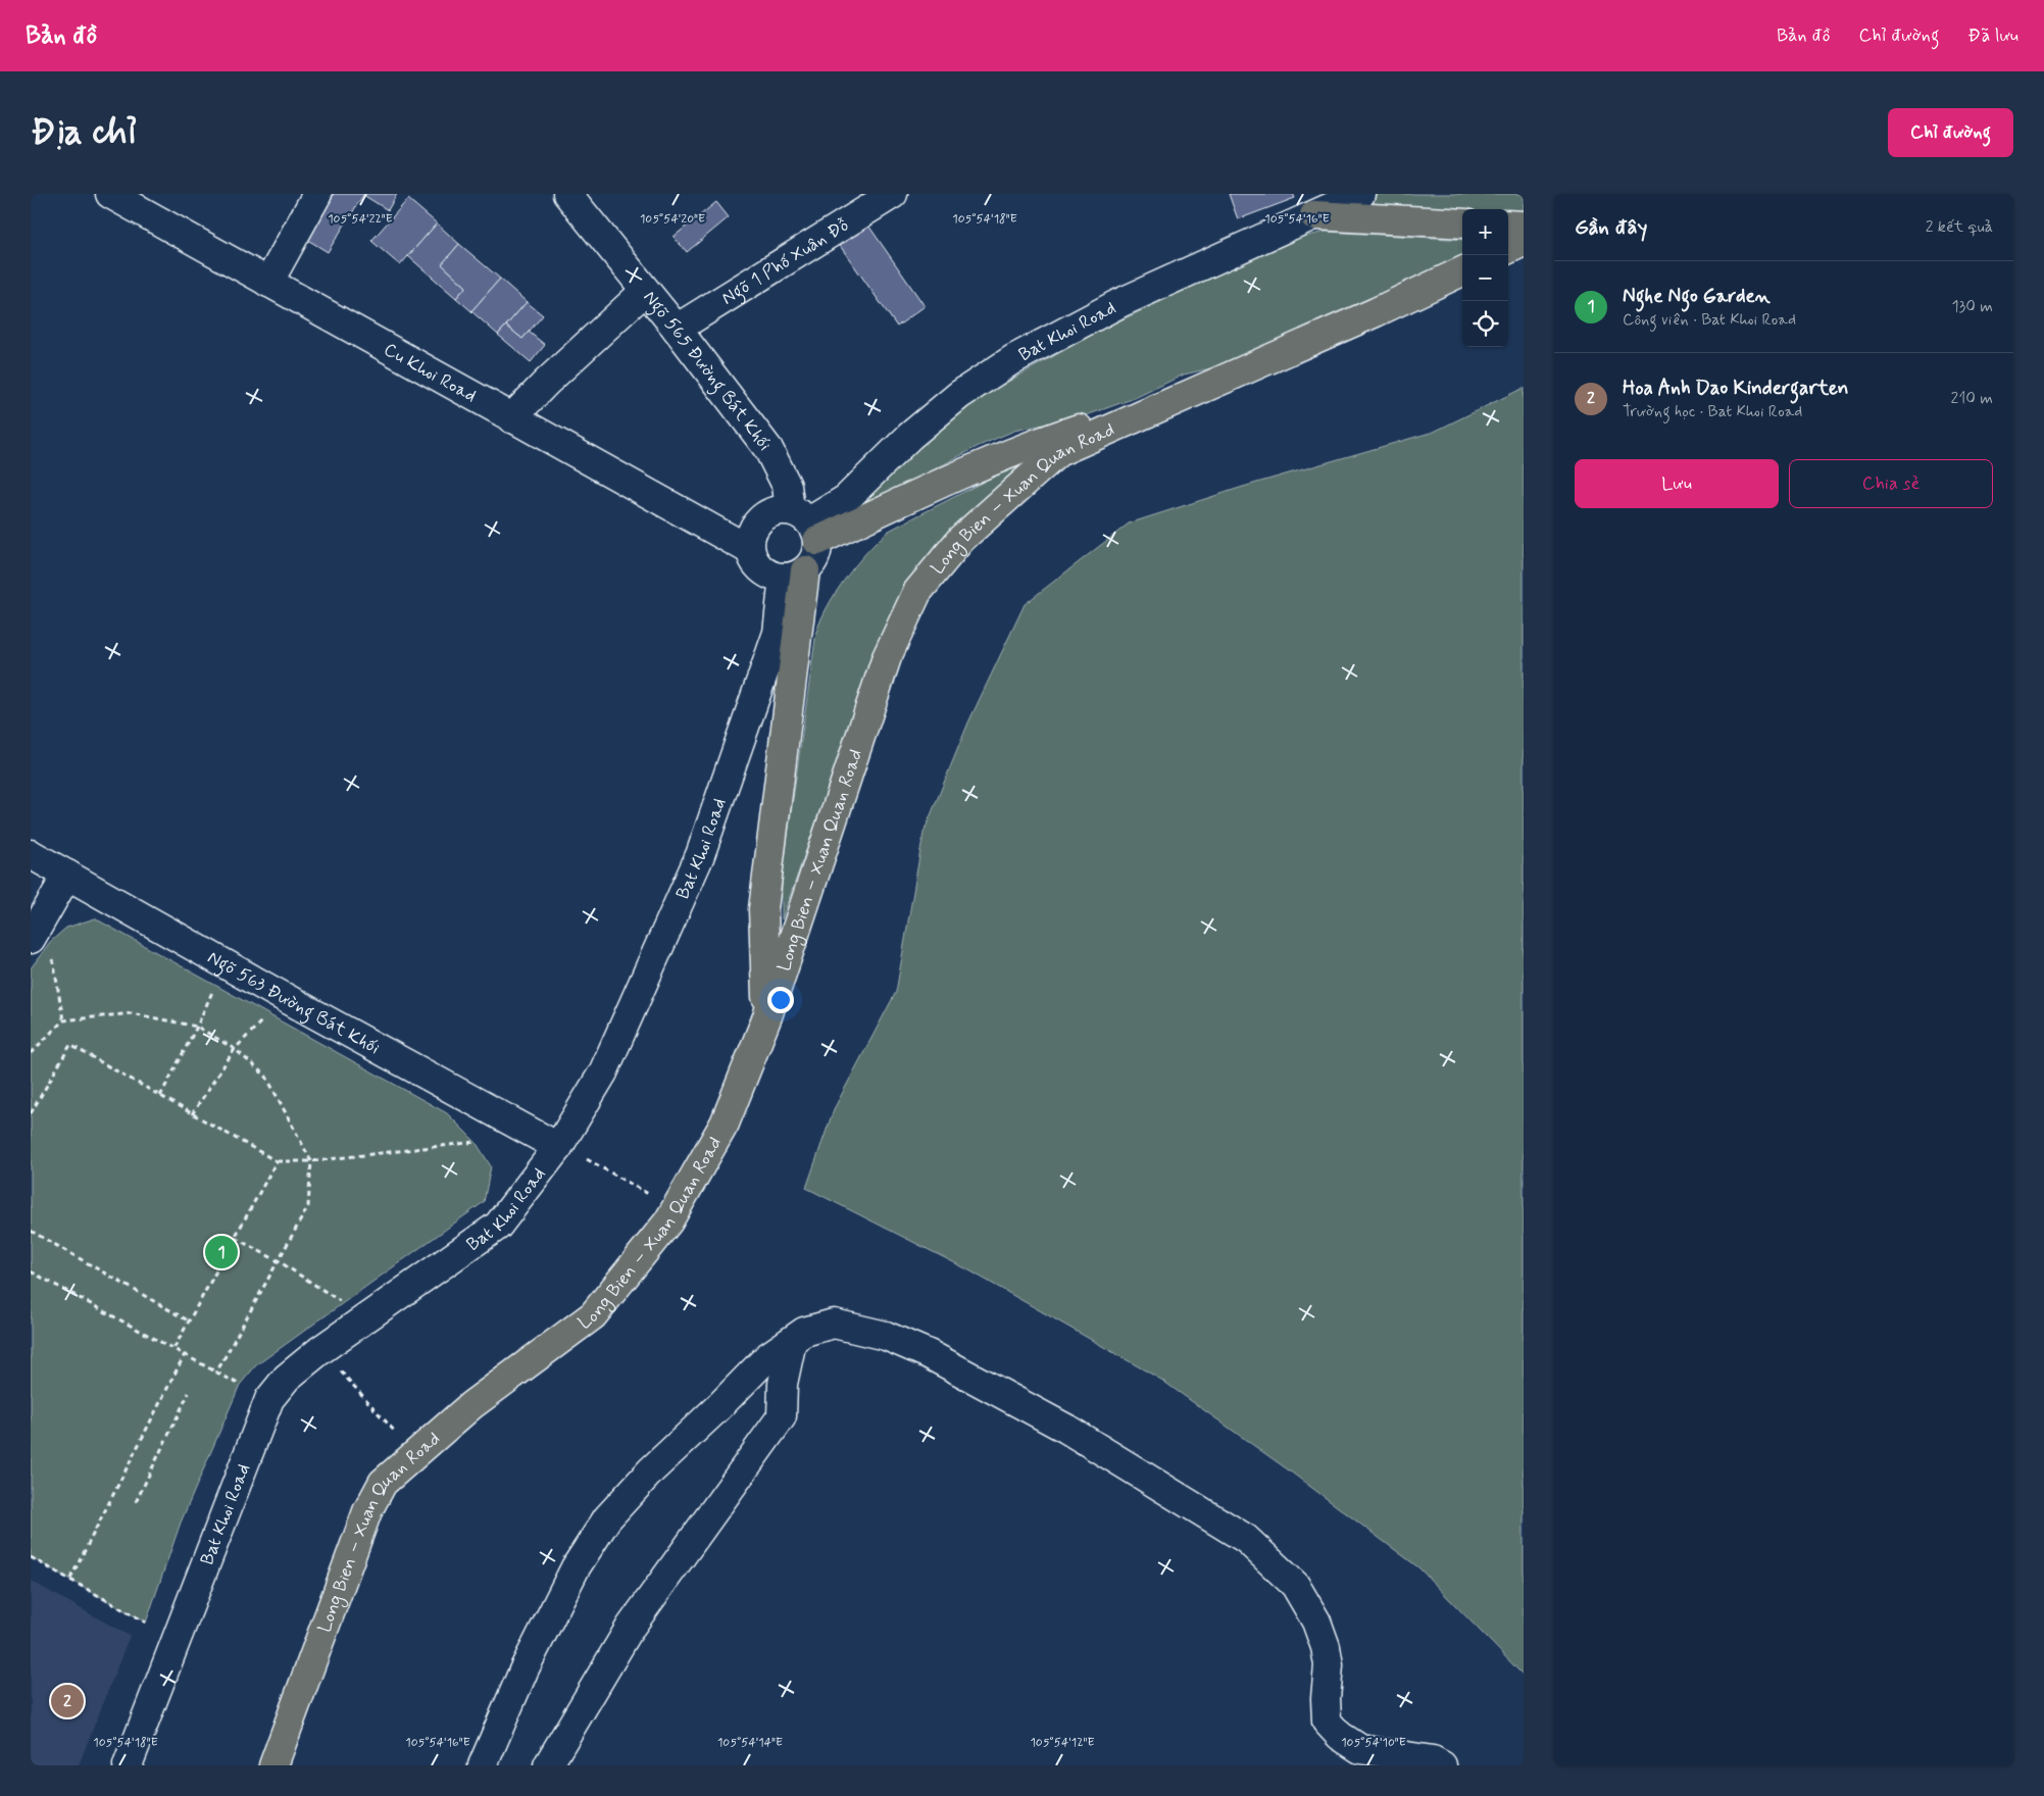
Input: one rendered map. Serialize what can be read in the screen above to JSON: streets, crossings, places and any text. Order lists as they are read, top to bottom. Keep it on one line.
{"streets":{"main road":["Long Bien – Xuan Quan Road"],"street":["Ngõ 1 Phố Xuân Đỗ","Bat Khoi Road","Ngõ 565 Đường Bát Khối","Cu Khoi Road","Ngõ 563 Đường Bát Khối"]},"crossings":[["Ngõ 1 Phố Xuân Đỗ","Ngõ 565 Đường Bát Khối"],["Bat Khoi Road","Ngõ 565 Đường Bát Khối"],["Bat Khoi Road","Cu Khoi Road"],["Bat Khoi Road","Ngõ 563 Đường Bát Khối"],["Ngõ 565 Đường Bát Khối","Cu Khoi Road"]],"page":{"header":"Bản đồ","nav":["Bản đồ","Chỉ đường","Đã lưu"],"buttons":["Chỉ đường",["Lưu","Chia sẻ"]],"title":"Địa chỉ","heading":["Gần đây","2 kết quả"],"map_buttons":["+","−"],"list":[{"mark":"1","name":"Nghe Ngo Garden","note":"Công viên · Bat Khoi Road","value":"130 m"},{"mark":"2","name":"Hoa Anh Dao Kindergarten","note":"Trường học · Bat Khoi Road","value":"210 m"}],"pins":["1","2"]},"coordinates":["105°54'22\"E","105°54'20\"E","105°54'18\"E","105°54'16\"E","105°54'14\"E","105°54'12\"E","105°54'10\"E"]}
